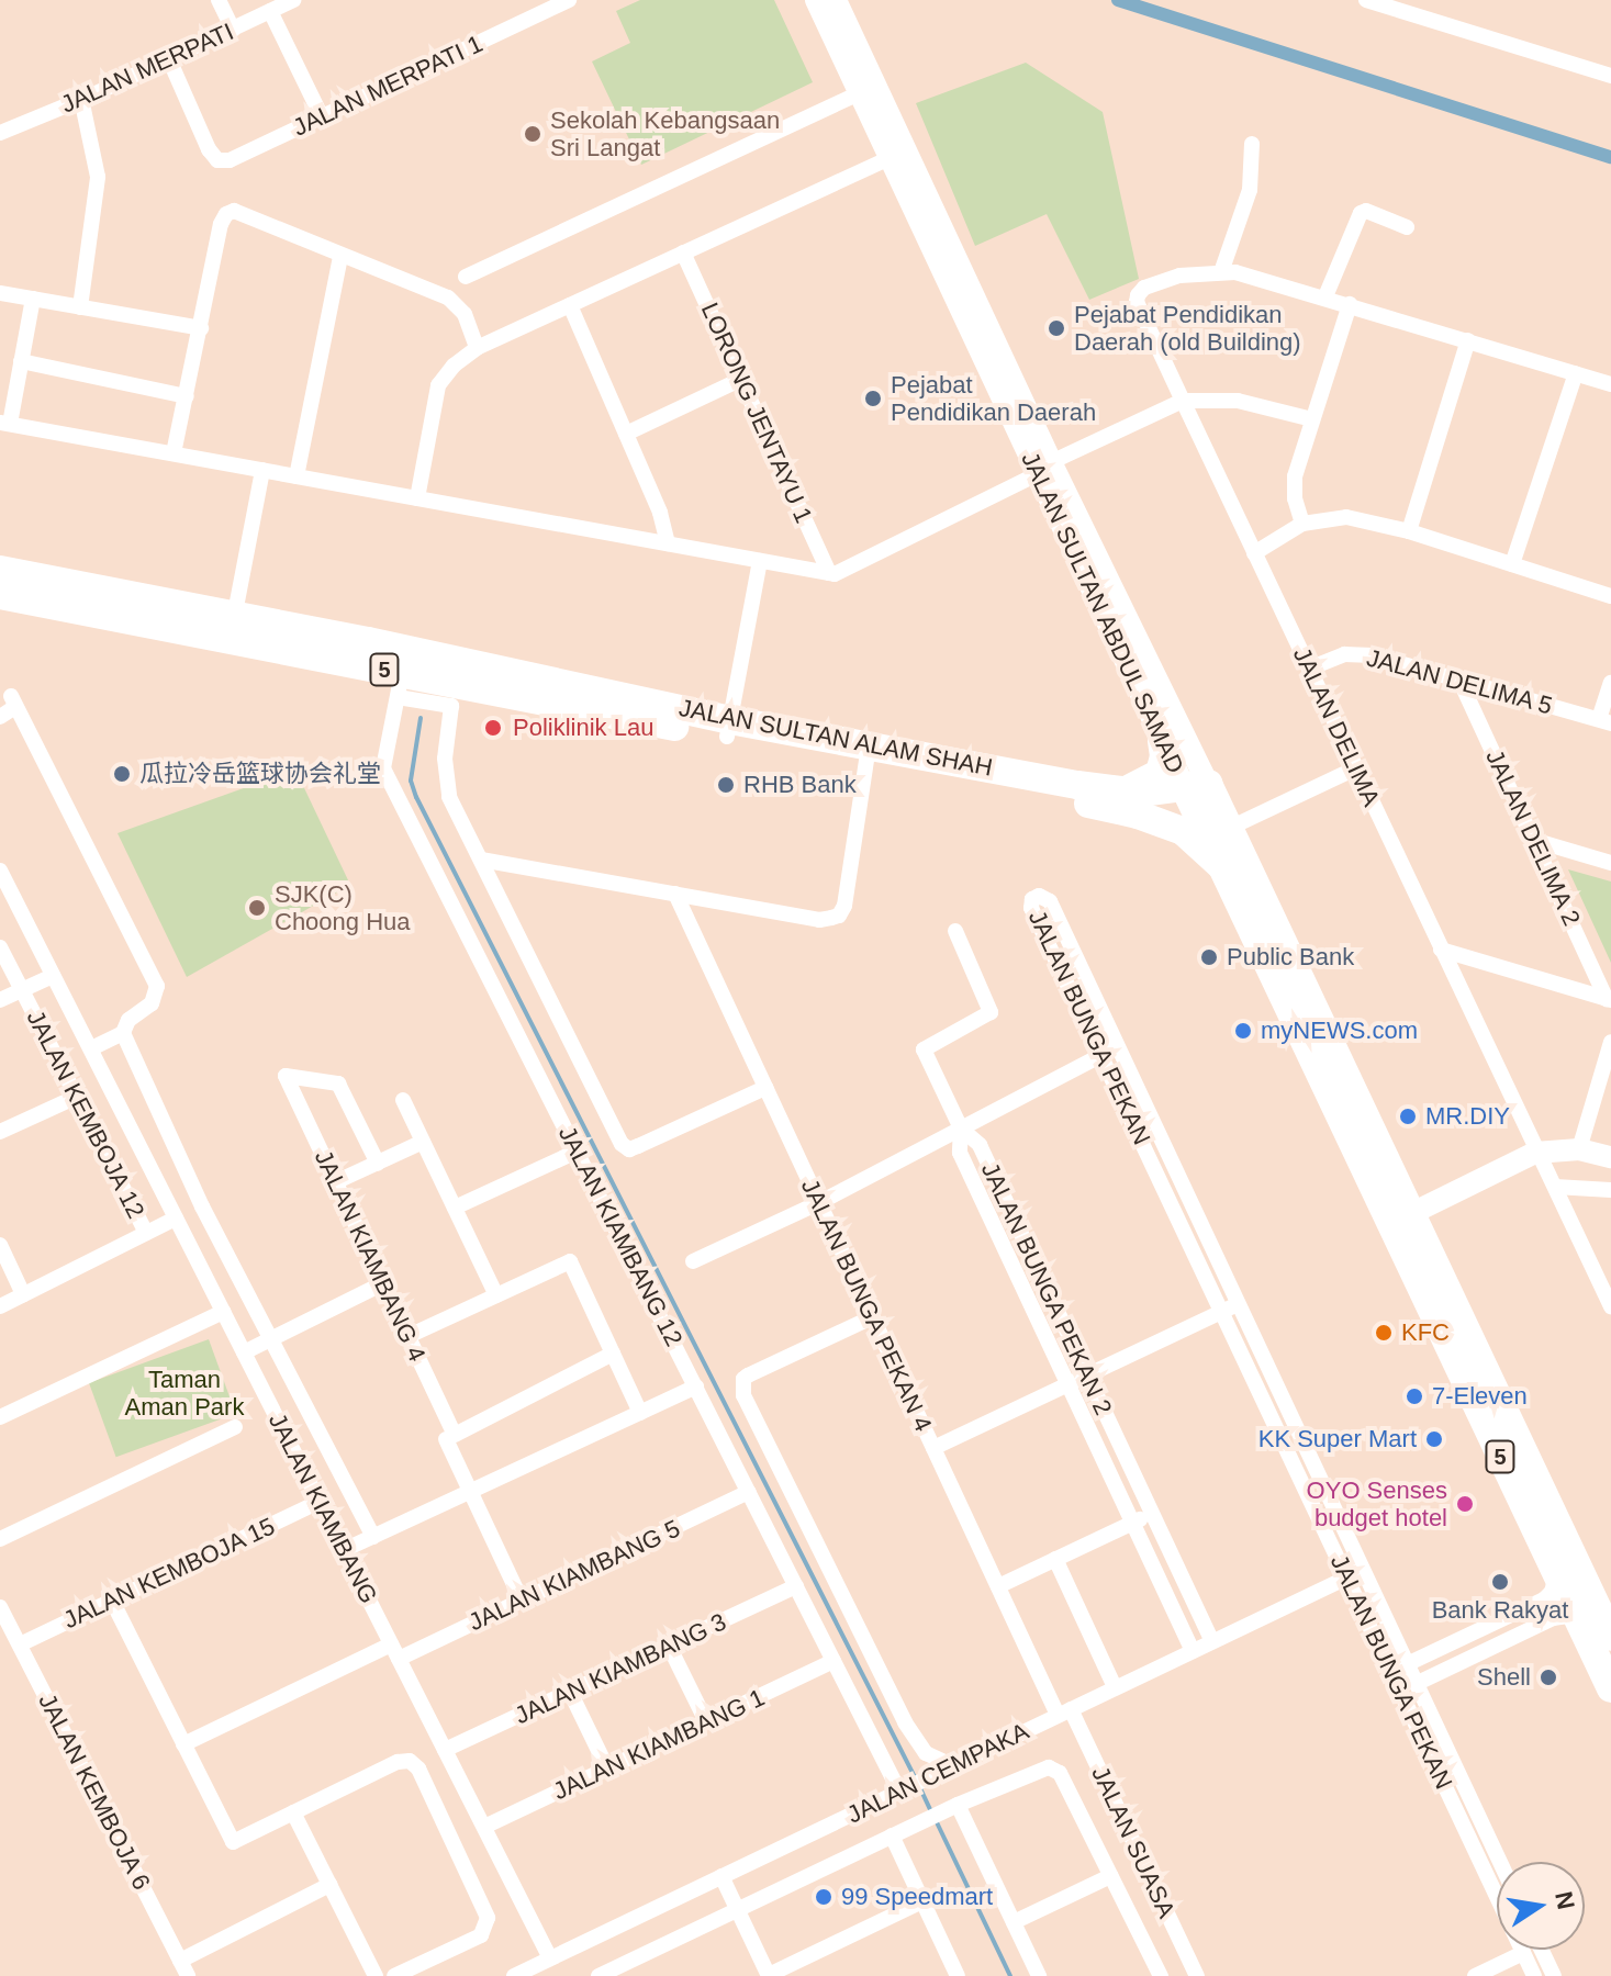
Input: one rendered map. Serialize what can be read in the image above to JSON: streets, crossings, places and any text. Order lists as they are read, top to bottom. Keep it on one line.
{"streets":{"highway":["JALAN SULTAN ABDUL SAMAD","5","JALAN SULTAN ALAM SHAH"],"street":["JALAN MERPATI","JALAN MERPATI 1","LORONG JENTAYU 1","JALAN DELIMA 5","JALAN DELIMA","JALAN DELIMA 2","JALAN BUNGA PEKAN","JALAN KEMBOJA 12","JALAN KIAMBANG 12","JALAN KIAMBANG 4","JALAN BUNGA PEKAN 2","JALAN BUNGA PEKAN 4","JALAN KIAMBANG","JALAN KEMBOJA 15","JALAN KIAMBANG 5","JALAN KIAMBANG 3","JALAN KIAMBANG 1","JALAN CEMPAKA","JALAN KEMBOJA 6","JALAN SUASA"]},"crossings":[["JALAN MERPATI","JALAN MERPATI 1"],["JALAN SULTAN ABDUL SAMAD","5"],["JALAN SULTAN ABDUL SAMAD","JALAN SULTAN ALAM SHAH"],["JALAN DELIMA 5","JALAN DELIMA"],["JALAN DELIMA 5","JALAN DELIMA 2"],["JALAN SULTAN ALAM SHAH","JALAN KIAMBANG 12"],["JALAN BUNGA PEKAN","JALAN CEMPAKA"],["JALAN KIAMBANG 12","JALAN KIAMBANG 5"],["JALAN KIAMBANG 12","JALAN KIAMBANG 3"],["JALAN KIAMBANG 12","JALAN KIAMBANG 1"],["JALAN KIAMBANG 12","JALAN CEMPAKA"],["JALAN KIAMBANG 4","JALAN KIAMBANG 5"],["JALAN BUNGA PEKAN 2","JALAN CEMPAKA"],["JALAN BUNGA PEKAN 4","JALAN CEMPAKA"],["JALAN BUNGA PEKAN 4","JALAN SUASA"],["JALAN KIAMBANG","JALAN KEMBOJA 15"],["JALAN KIAMBANG","JALAN KIAMBANG 5"],["JALAN KIAMBANG","JALAN KIAMBANG 3"],["JALAN KIAMBANG","JALAN KIAMBANG 1"],["JALAN KIAMBANG","JALAN CEMPAKA"],["JALAN KEMBOJA 15","JALAN KEMBOJA 6"],["JALAN CEMPAKA","JALAN SUASA"]],"parks":["Taman Aman Park"],"places":["Sekolah Kebangsaan Sri Langat","Pejabat Pendidikan Daerah (old Building)","Pejabat Pendidikan Daerah","Poliklinik Lau","瓜拉冷岳篮球协会礼堂","RHB Bank","SJK(C) Choong Hua","Public Bank","myNEWS.com","MR.DIY","KFC","7-Eleven","KK Super Mart","OYO Senses budget hotel","Bank Rakyat","Shell","99 Speedmart"],"north":"right"}
